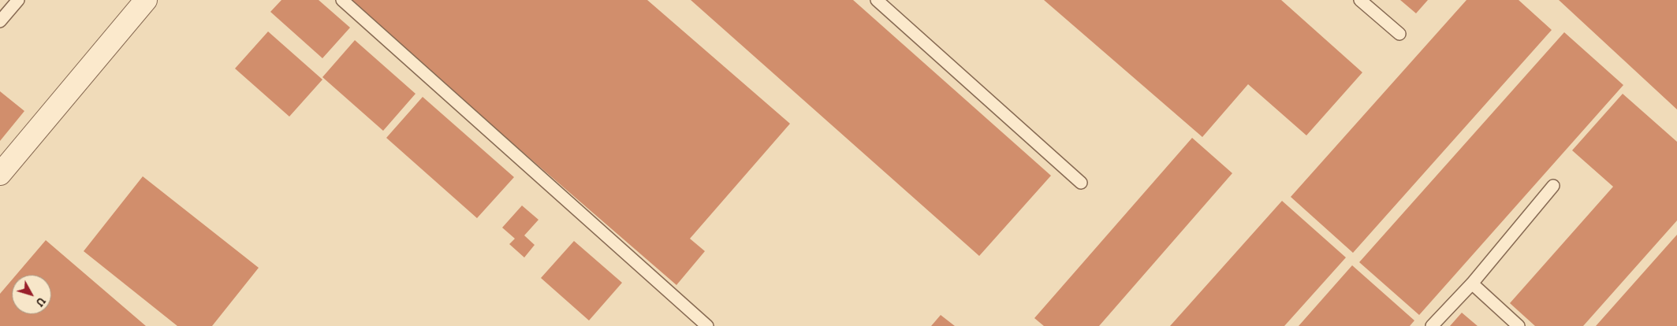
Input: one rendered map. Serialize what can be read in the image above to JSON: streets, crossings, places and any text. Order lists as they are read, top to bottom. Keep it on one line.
{"north":"bottom right"}
